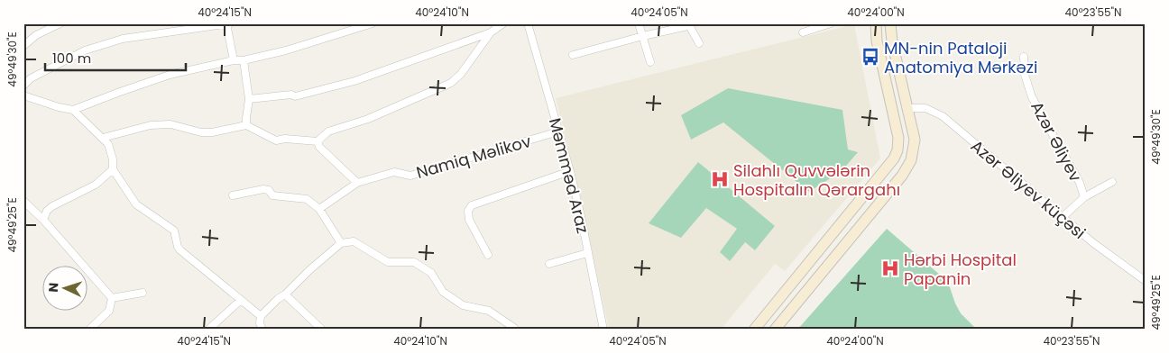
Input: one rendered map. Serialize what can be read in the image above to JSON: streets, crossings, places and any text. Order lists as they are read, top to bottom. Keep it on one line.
{"streets":{"street":["Azər Əliyev","Namiq Məlikov","Məmməd Araz","Azər Əliyev küçəsi"]},"crossings":[["Azər Əliyev","Azər Əliyev küçəsi"],["Namiq Məlikov","Məmməd Araz"]],"places":{"bus stop":["MN-nin Pataloji Anatomiya Mərkəzi"],"hospital":["Silahlı Quvvələrin Hospitalın Qərargahı","Hərbi Hospital Papanin"]},"scale_bar":"100 m","north":"left","coordinates":["40°24'15\"N","40°24'10\"N","40°24'05\"N","40°24'00\"N","40°23'55\"N","49°49'30\"E","49°49'25\"E"]}
